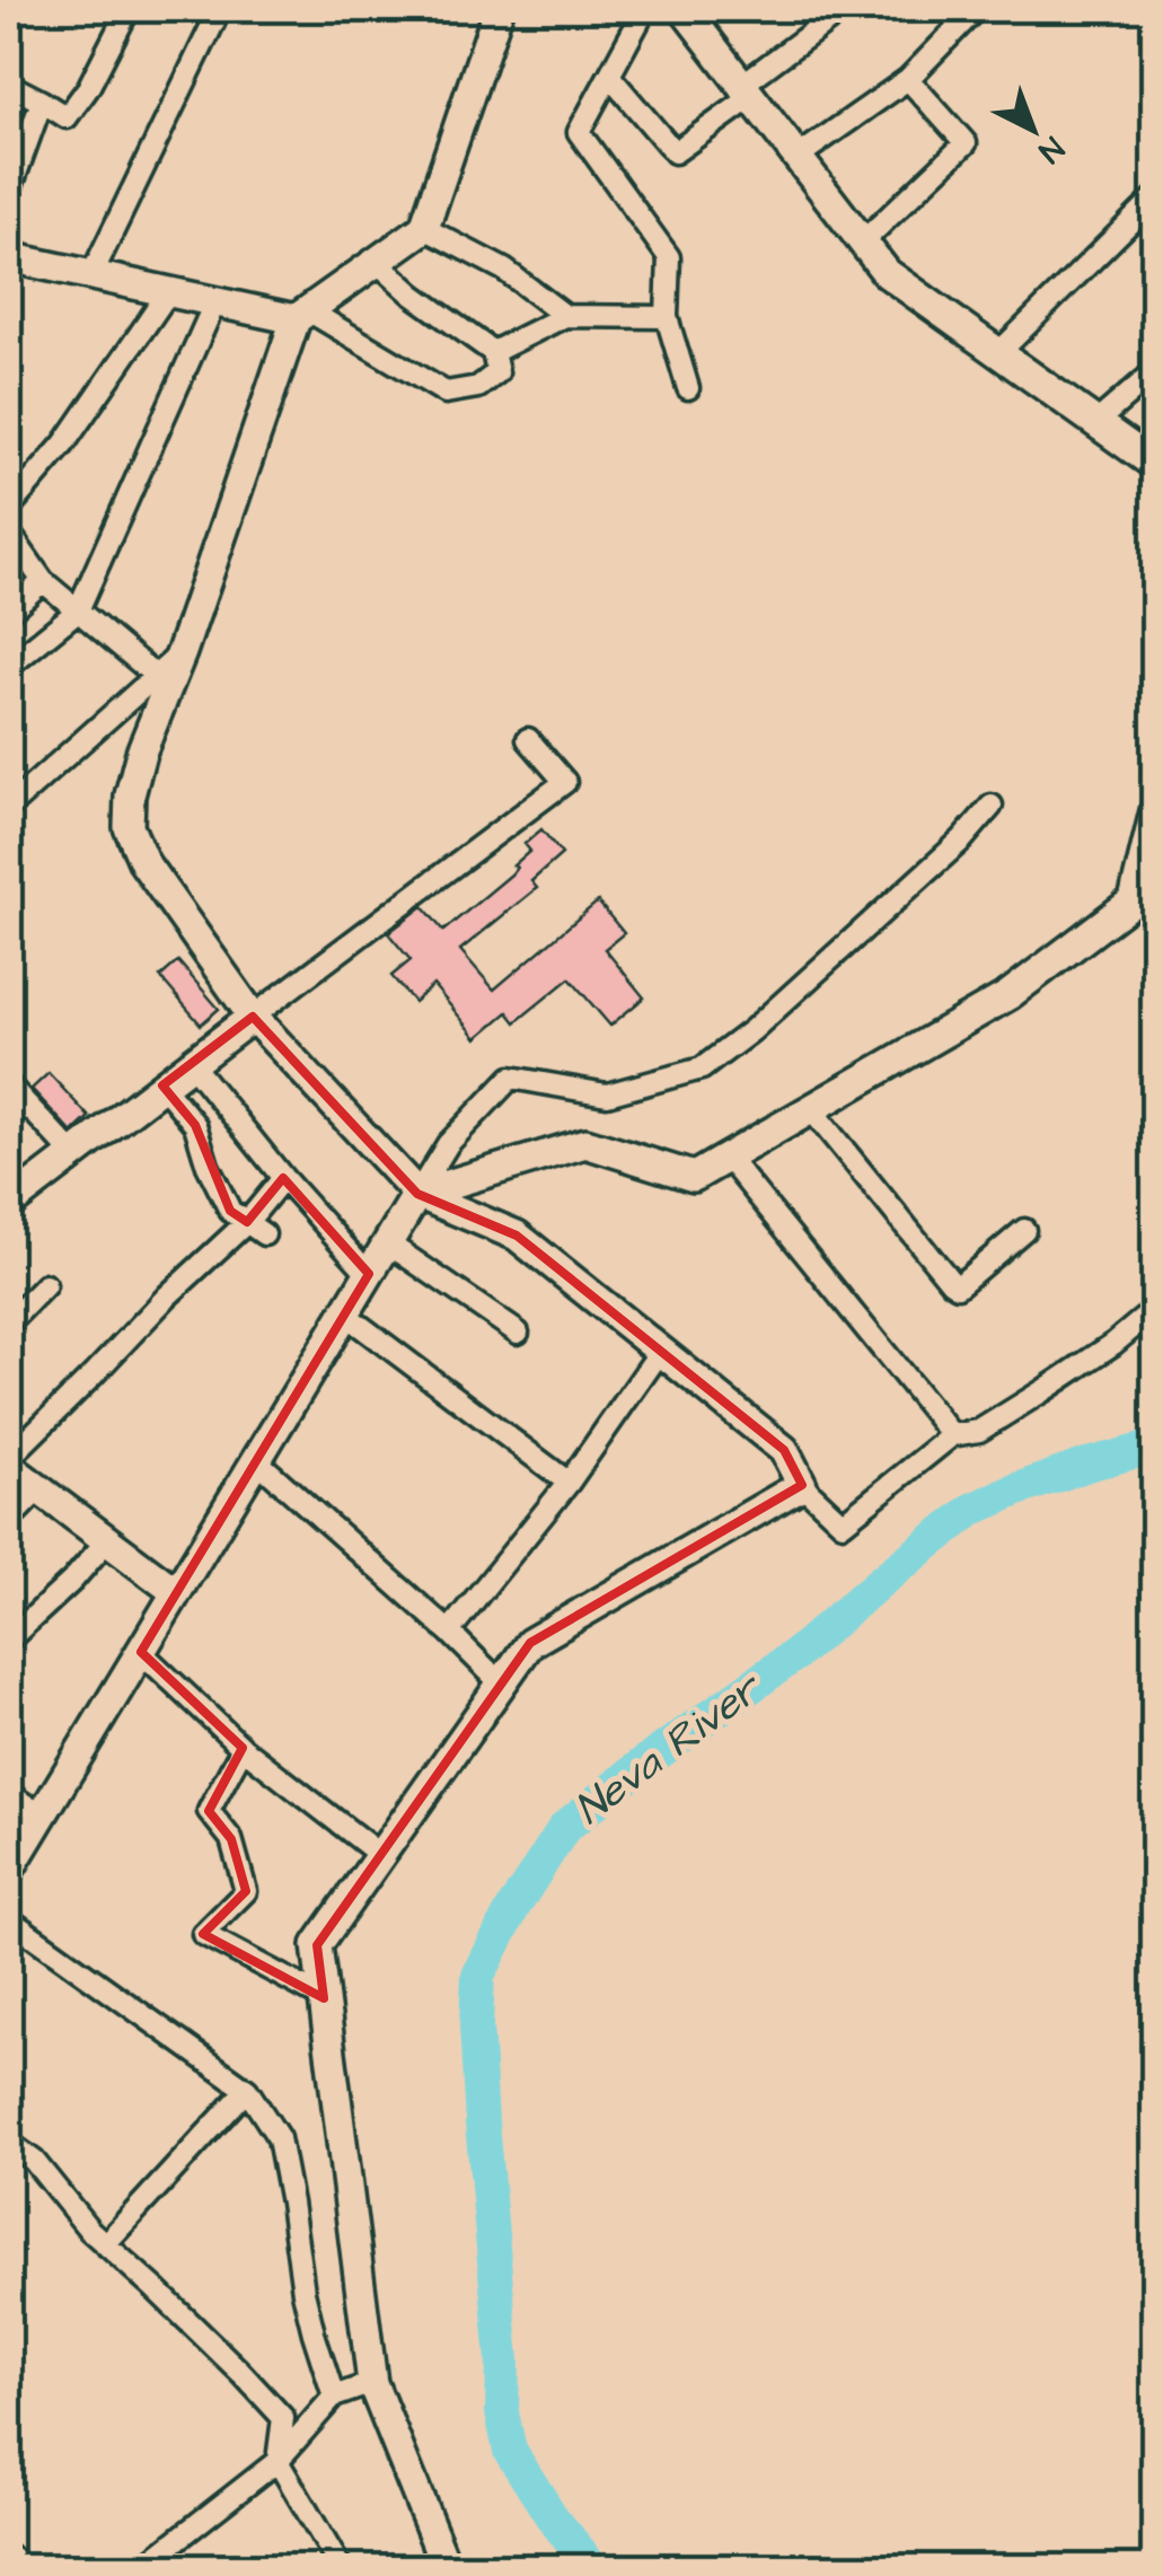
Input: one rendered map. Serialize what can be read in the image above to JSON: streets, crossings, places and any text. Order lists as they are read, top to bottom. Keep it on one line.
{"water":["Neva River"],"north":"bottom right"}
